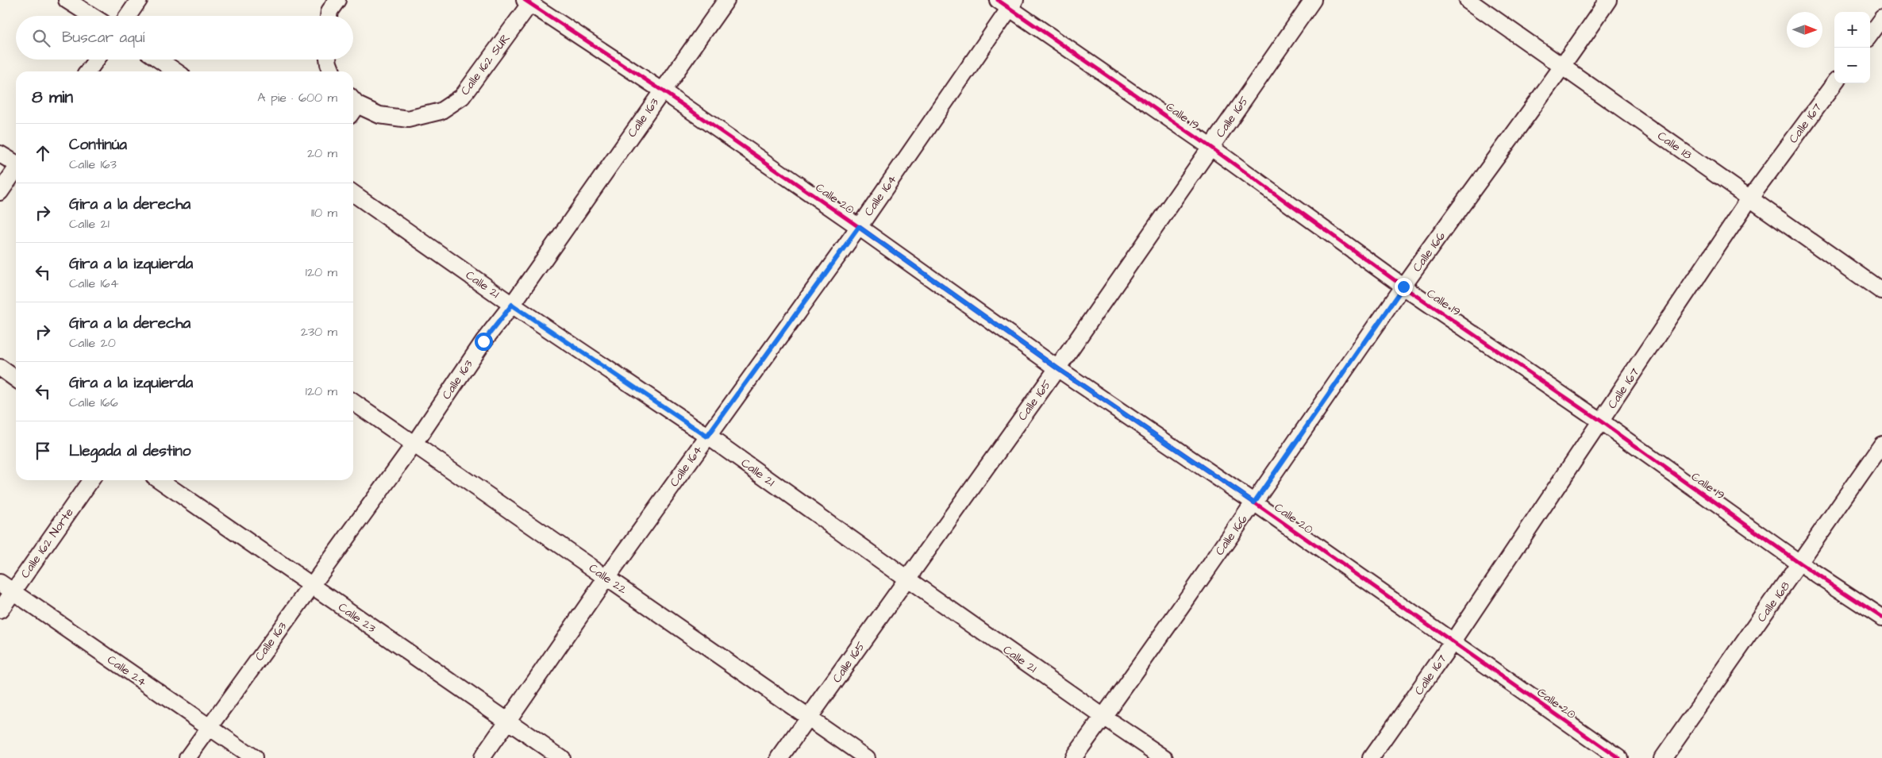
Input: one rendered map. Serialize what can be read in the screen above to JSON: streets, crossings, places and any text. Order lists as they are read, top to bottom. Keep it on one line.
{"streets":{"street":["Calle 162 SUR","Calle 19","Calle 165","Calle 163","Calle 167","Calle 18","Calle 164","Calle 20","Calle 166","Calle 21","Calle 162 Norte","Calle 22","Calle 168","Calle 23","Calle 24"]},"crossings":[["Calle 162 SUR","Calle 20"],["Calle 19","Calle 165"],["Calle 19","Calle 167"],["Calle 19","Calle 164"],["Calle 19","Calle 166"],["Calle 19","Calle 168"],["Calle 165","Calle 20"],["Calle 165","Calle 21"],["Calle 165","Calle 22"],["Calle 163","Calle 20"],["Calle 163","Calle 21"],["Calle 163","Calle 22"],["Calle 163","Calle 23"],["Calle 163","Calle 24"],["Calle 167","Calle 18"],["Calle 167","Calle 20"],["Calle 18","Calle 166"],["Calle 164","Calle 20"],["Calle 164","Calle 21"],["Calle 164","Calle 22"],["Calle 164","Calle 23"],["Calle 20","Calle 166"],["Calle 166","Calle 21"],["Calle 162 Norte","Calle 24"]],"north":"right","page":{"map_buttons":["+","−"],"search":"Buscar aquí","heading":["8 min","A pie · 600 m"],"list":[["Continúa","Calle 163","20 m"],["Gira a la derecha","Calle 21","110 m"],["Gira a la izquierda","Calle 164","120 m"],["Gira a la derecha","Calle 20","230 m"],["Gira a la izquierda","Calle 166","120 m"],"Llegada al destino"]}}
